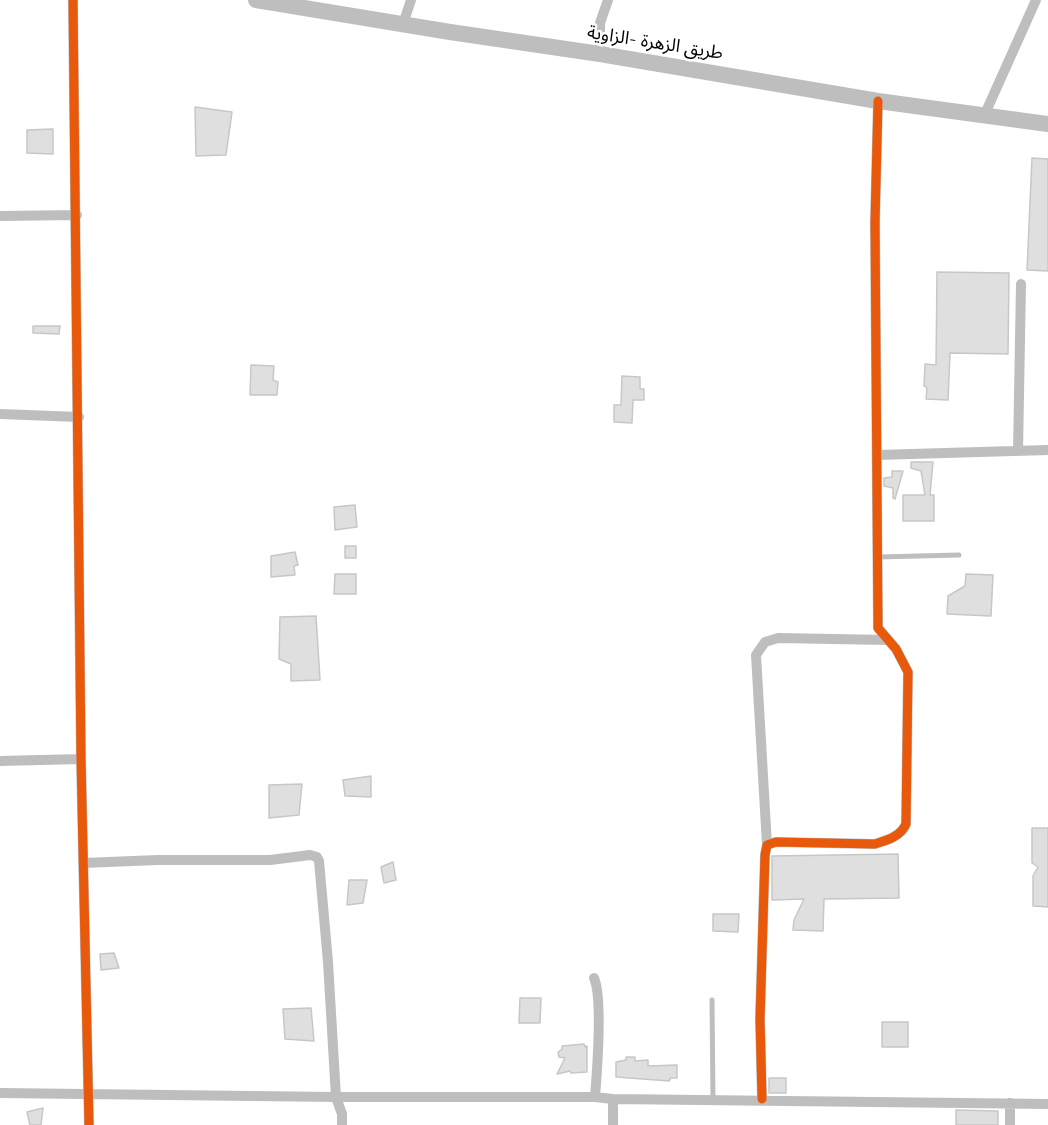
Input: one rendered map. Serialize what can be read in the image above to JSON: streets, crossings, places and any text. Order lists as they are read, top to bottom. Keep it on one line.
{"streets":{"main road":["طريق الزهرة -الزاوية"]}}
